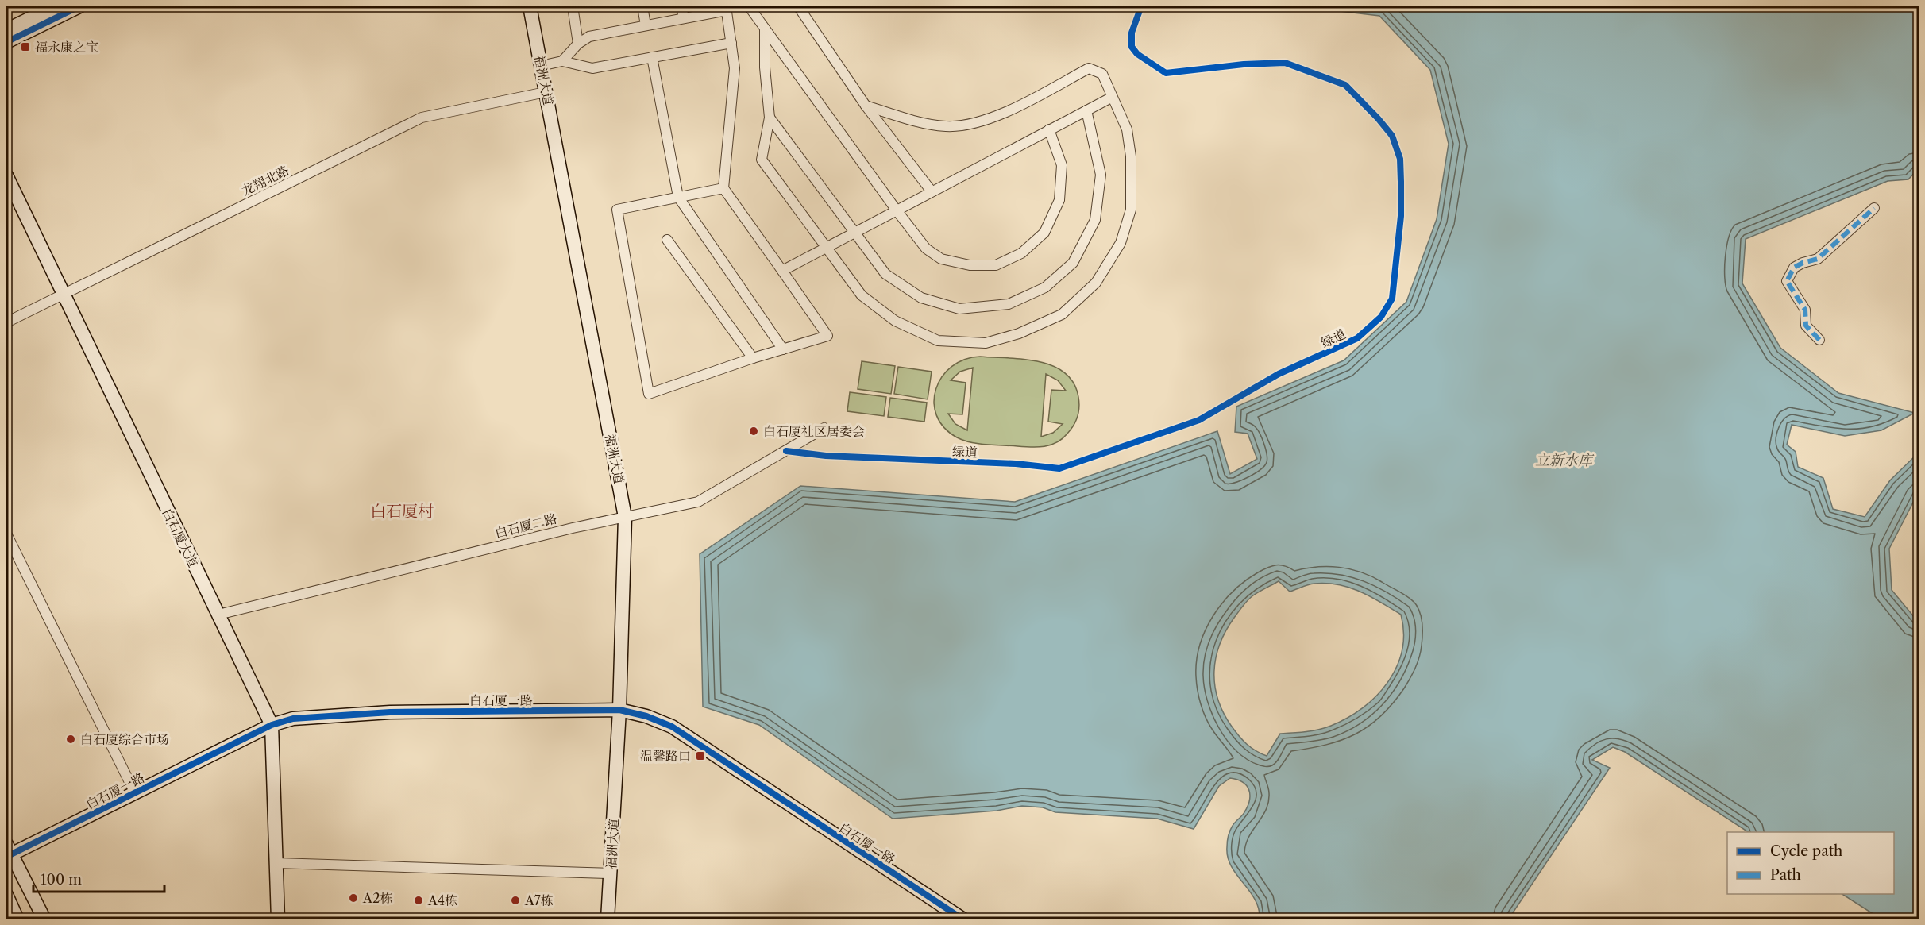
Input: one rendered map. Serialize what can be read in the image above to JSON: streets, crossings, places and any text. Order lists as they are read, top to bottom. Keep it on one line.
{"streets":{"street":["福洲大道","龙翔北路","白石厦二路","白石厦大道","白石厦一路"],"cycle path":["绿道"]},"crossings":[["福洲大道","龙翔北路"],["福洲大道","白石厦二路"],["福洲大道","白石厦一路"],["龙翔北路","白石厦大道"],["白石厦二路","白石厦大道"],["白石厦大道","白石厦一路"]],"districts":["白石厦村"],"water":["立新水库"],"places":{"transit":["福永康之宝","温馨路口"],"other":["白石厦社区居委会","白石厦综合市场","A2栋","A4栋","A7栋"]},"legend":["Cycle path","Path"],"scale_bar":"100 m"}
